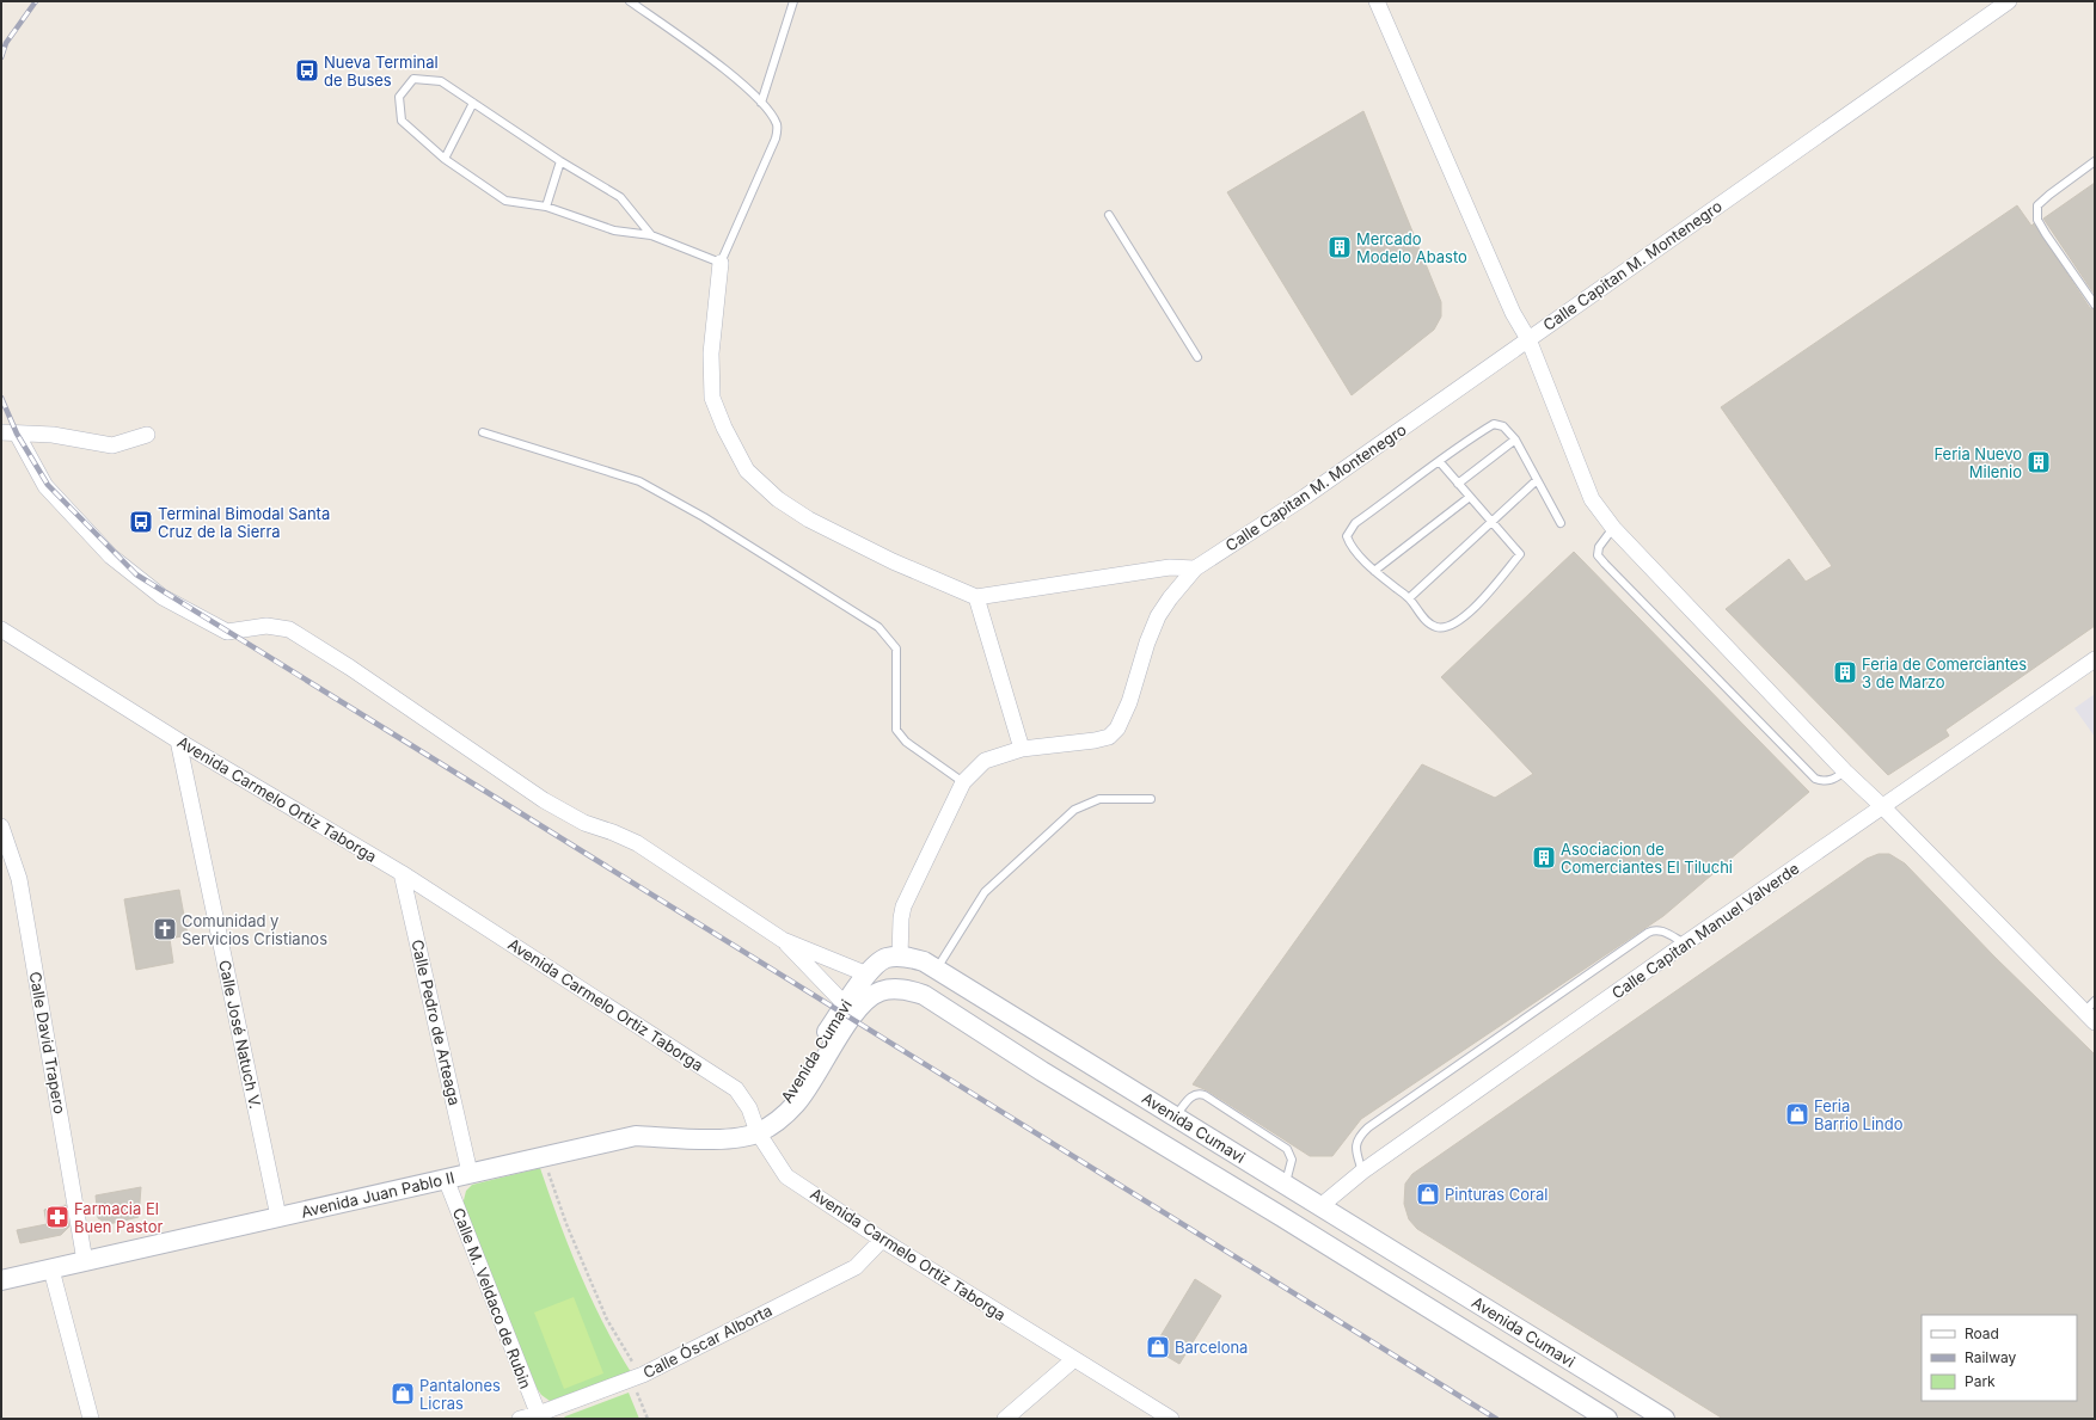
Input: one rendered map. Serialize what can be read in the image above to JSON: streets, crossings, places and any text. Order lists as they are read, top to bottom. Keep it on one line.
{"streets":{"street":["Calle Capitan M. Montenegro","Avenida Carmelo Ortiz Taborga","Calle Capitan Manuel Valverde","Calle Pedro de Arteaga","Calle José Natuch V.","Calle David Trapero","Avenida Cumavi","Avenida Juan Pablo II","Calle M. Veldaco de Rubin","Calle Óscar Alborta"]},"crossings":[["Calle Capitan M. Montenegro","Avenida Cumavi"],["Avenida Carmelo Ortiz Taborga","Calle Pedro de Arteaga"],["Avenida Carmelo Ortiz Taborga","Calle José Natuch V."],["Avenida Carmelo Ortiz Taborga","Avenida Cumavi"],["Avenida Carmelo Ortiz Taborga","Avenida Juan Pablo II"],["Avenida Carmelo Ortiz Taborga","Calle Óscar Alborta"],["Calle Capitan Manuel Valverde","Avenida Cumavi"],["Calle Pedro de Arteaga","Avenida Juan Pablo II"],["Calle José Natuch V.","Avenida Juan Pablo II"],["Calle David Trapero","Avenida Juan Pablo II"],["Avenida Cumavi","Avenida Juan Pablo II"],["Avenida Juan Pablo II","Calle M. Veldaco de Rubin"],["Calle M. Veldaco de Rubin","Calle Óscar Alborta"]],"places":{"bus stop":["Nueva Terminal de Buses","Terminal Bimodal Santa Cruz de la Sierra"],"building":["Mercado Modelo Abasto","Feria Nuevo Milenio","Feria de Comerciantes 3 de Marzo","Asociacion de Comerciantes El Tiluchi"],"church":["Comunidad y Servicios Cristianos"],"shop":["Feria Barrio Lindo","Pinturas Coral","Barcelona","Pantalones Licras"],"pharmacy":["Farmacia El Buen Pastor"]},"legend":["Road","Railway","Park"]}
